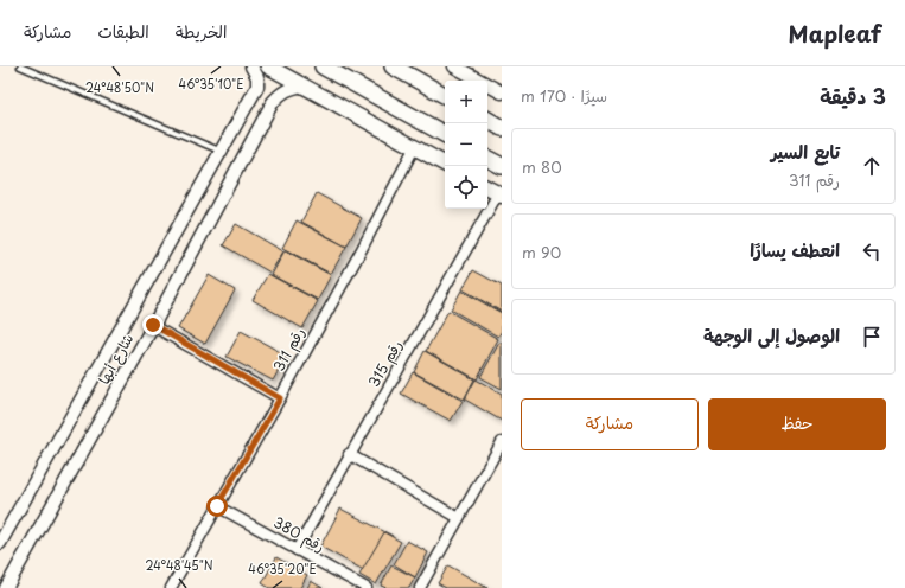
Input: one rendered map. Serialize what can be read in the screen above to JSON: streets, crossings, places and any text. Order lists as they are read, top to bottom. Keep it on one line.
{"streets":{"street":["رقم 311","شارع أبها","رقم 315","رقم 380"]},"crossings":[["رقم 311","رقم 380"],["رقم 315","رقم 380"]],"page":{"header":"Mapleaf","nav":["الخريطة","الطبقات","مشاركة"],"heading":["3 دقيقة","سيرًا · 170 m"],"map_buttons":["+","−"],"list":[["تابع السير","رقم 311","80 m"],["انعطف يسارًا","90 m"],"الوصول إلى الوجهة"],"buttons":["حفظ","مشاركة"]},"coordinates":["46°35'10\"E","24°48'50\"N","24°48'45\"N","46°35'20\"E"]}
